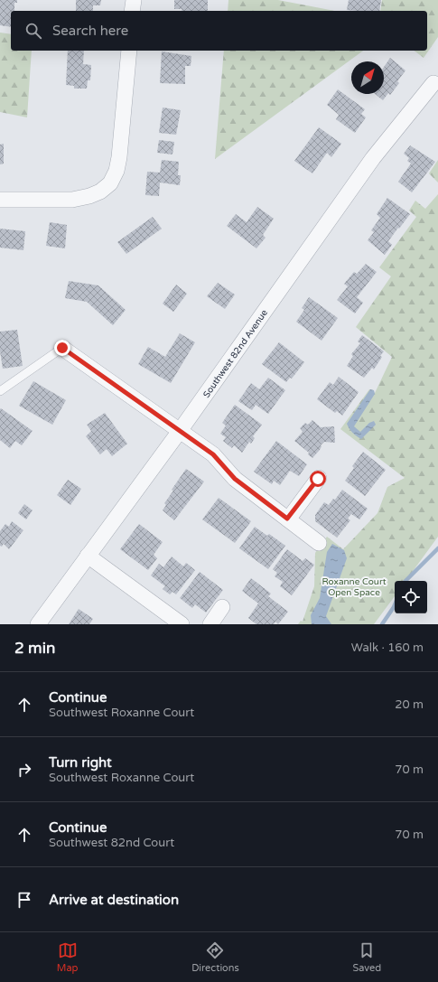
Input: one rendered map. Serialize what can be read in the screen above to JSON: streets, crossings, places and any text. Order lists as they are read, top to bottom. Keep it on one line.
{"streets":{"street":["Southwest 82nd Avenue"]},"parks":["Roxanne Court Open Space"],"north":"top right","page":{"search":"Search here","heading":["2 min","Walk · 160 m"],"list":[["Continue","Southwest Roxanne Court","20 m"],["Turn right","Southwest Roxanne Court","70 m"],["Continue","Southwest 82nd Court","70 m"],"Arrive at destination"],"nav":["Map","Directions","Saved"]}}
